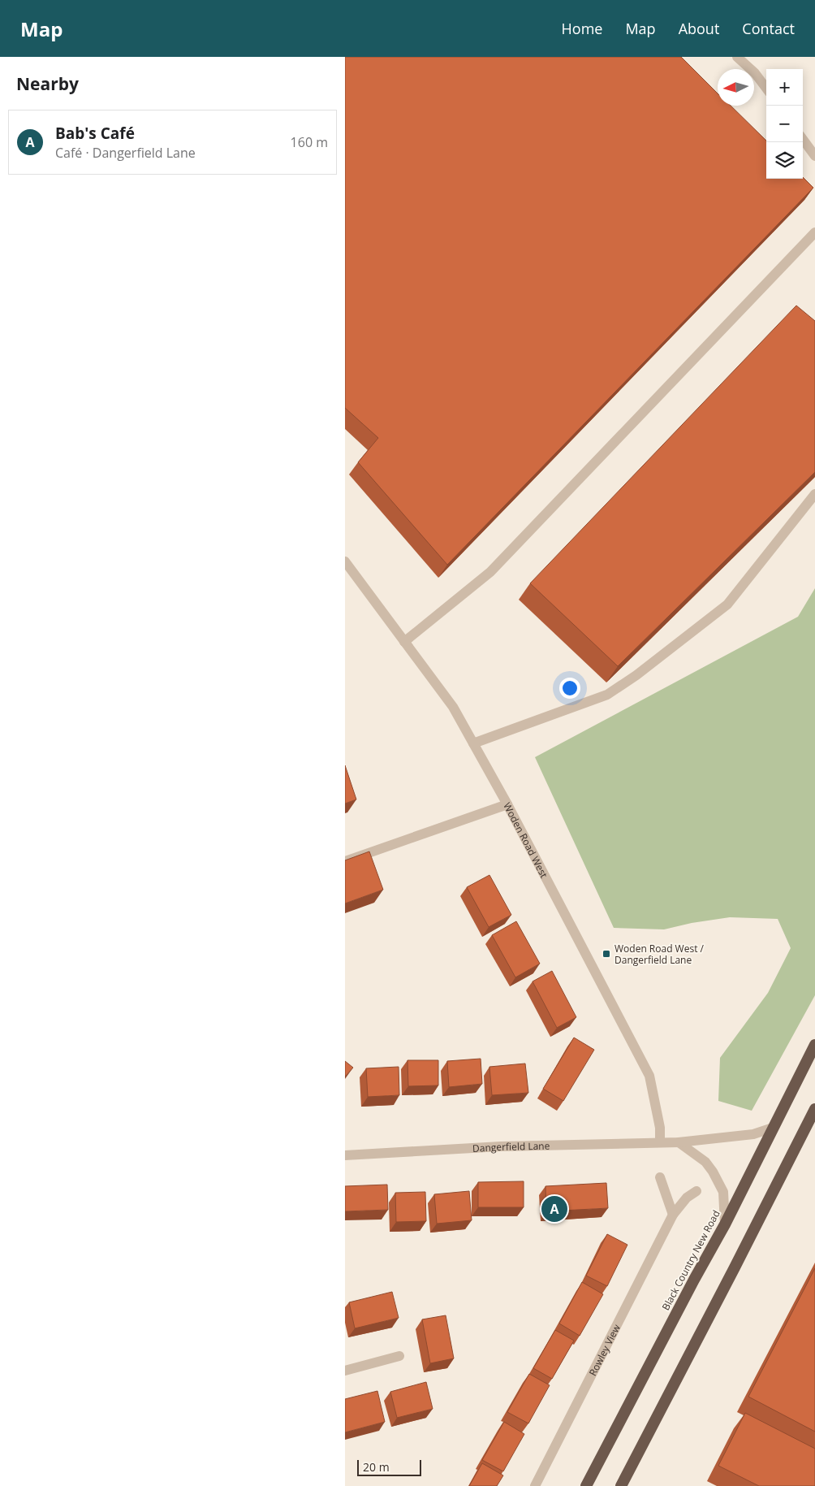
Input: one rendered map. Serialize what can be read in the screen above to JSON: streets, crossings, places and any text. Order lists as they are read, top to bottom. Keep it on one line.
{"streets":{"highway":["Black Country New Road"],"street":["Woden Road West","Dangerfield Lane","Rowley View"]},"crossings":[["Woden Road West","Dangerfield Lane"],["Dangerfield Lane","Black Country New Road"]],"places":{"transit":["Woden Road West / Dangerfield Lane"]},"scale_bar":"20 m","north":"left","page":{"header":"Map","nav":["Home","Map","About","Contact"],"heading":"Nearby","map_buttons":["+","−"],"list":[{"mark":"A","name":"Bab's Café","note":"Café · Dangerfield Lane","value":"160 m"}],"pins":"A","scale":"20 m"}}
